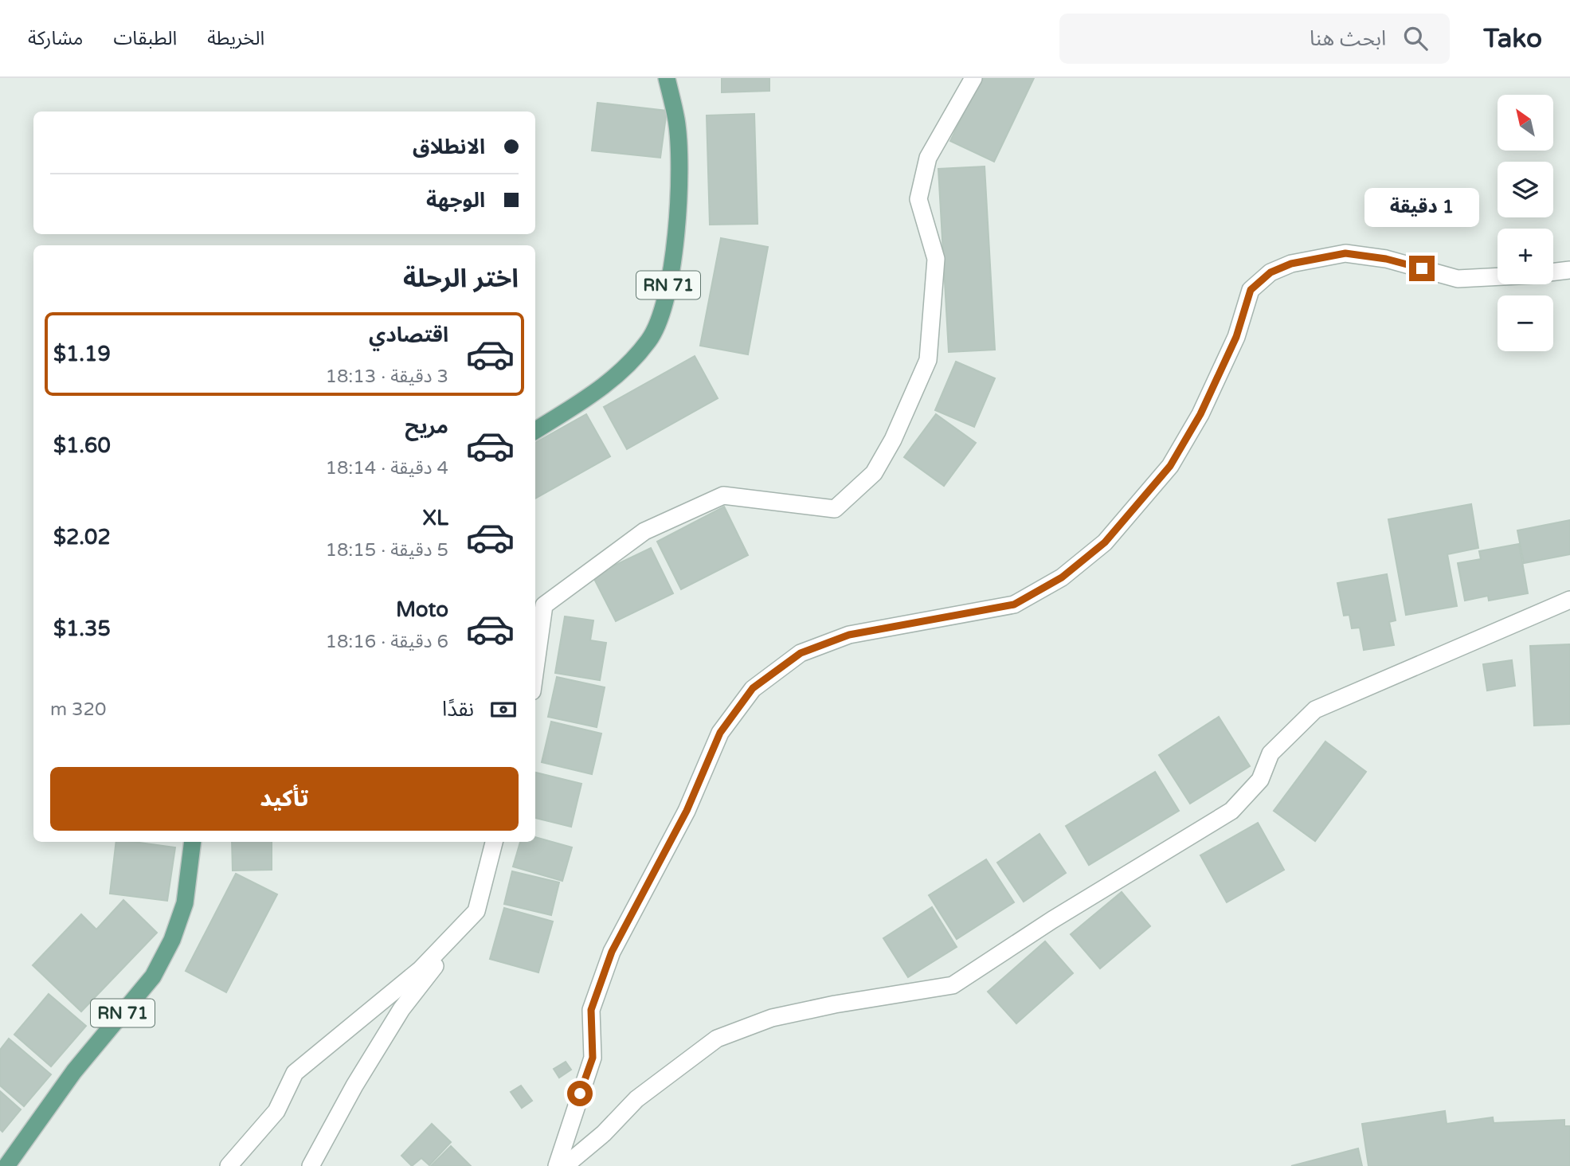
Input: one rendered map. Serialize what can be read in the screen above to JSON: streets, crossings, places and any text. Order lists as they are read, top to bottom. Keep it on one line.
{"streets":{"main road":["RN 71"]},"north":"top left","page":{"header":"Tako","search":"ابحث هنا","nav":["الخريطة","الطبقات","مشاركة"],"map_buttons":["+","−"],"banner":["الانطلاق","الوجهة"],"bubble":"1 دقيقة","heading":"اختر الرحلة","list":[{"name":"اقتصادي","note":"3 دقيقة · 18:13","value":"$1.19"},{"name":"مريح","note":"4 دقيقة · 18:14","value":"$1.60"},{"name":"XL","note":"5 دقيقة · 18:15","value":"$2.02"},{"name":"Moto","note":"6 دقيقة · 18:16","value":"$1.35"}],"pay":["نقدًا","320 m"],"buttons":"تأكيد"}}
